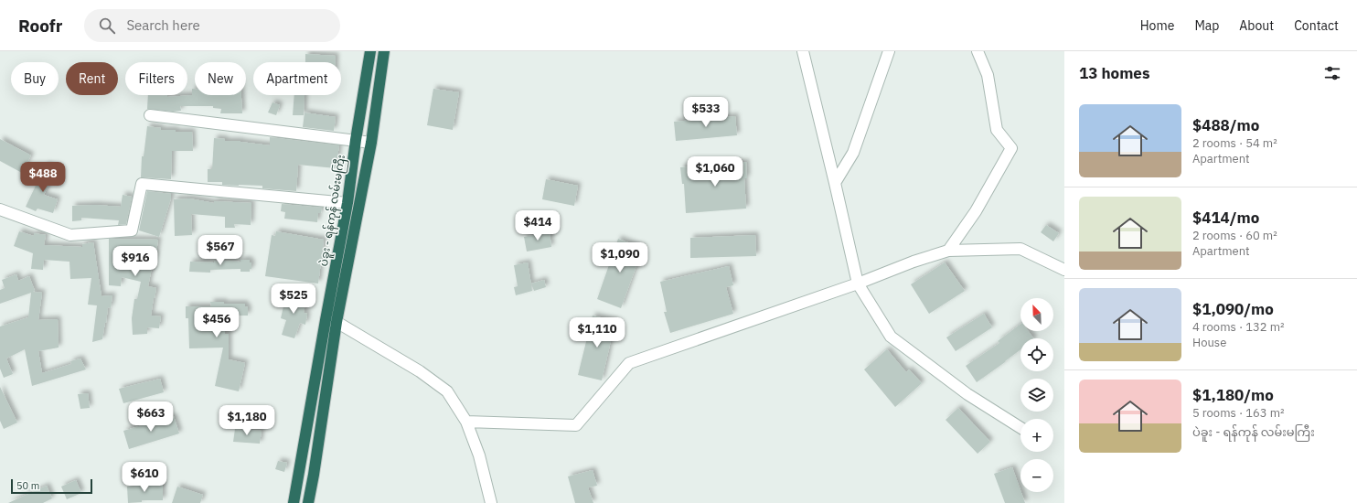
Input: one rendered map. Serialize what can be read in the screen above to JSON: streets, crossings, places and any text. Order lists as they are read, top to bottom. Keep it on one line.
{"streets":{"highway":["ပဲခူး - ရန်ကုန် လမ်းမကြီး"]},"scale_bar":"50 m","north":"top left","page":{"header":"Roofr","search":"Search here","nav":["Home","Map","About","Contact"],"heading":"13 homes","chip":["Buy","Rent","Filters","New","Apartment"],"list":[{"name":"$488/mo","note":"2 rooms · 54 m² · Apartment"},{"name":"$414/mo","note":"2 rooms · 60 m² · Apartment"},{"name":"$1,090/mo","note":"4 rooms · 132 m² · House"},{"name":"$1,180/mo","note":"5 rooms · 163 m² · ပဲခူး - ရန်ကုန် လမ်းမကြီး"}],"price":["$533","$1,060","$488","$414","$567","$1,090","$916","$525","$456","$1,110","$663","$1,180","$610"],"map_buttons":["+","−"],"scale":"50 m"}}
